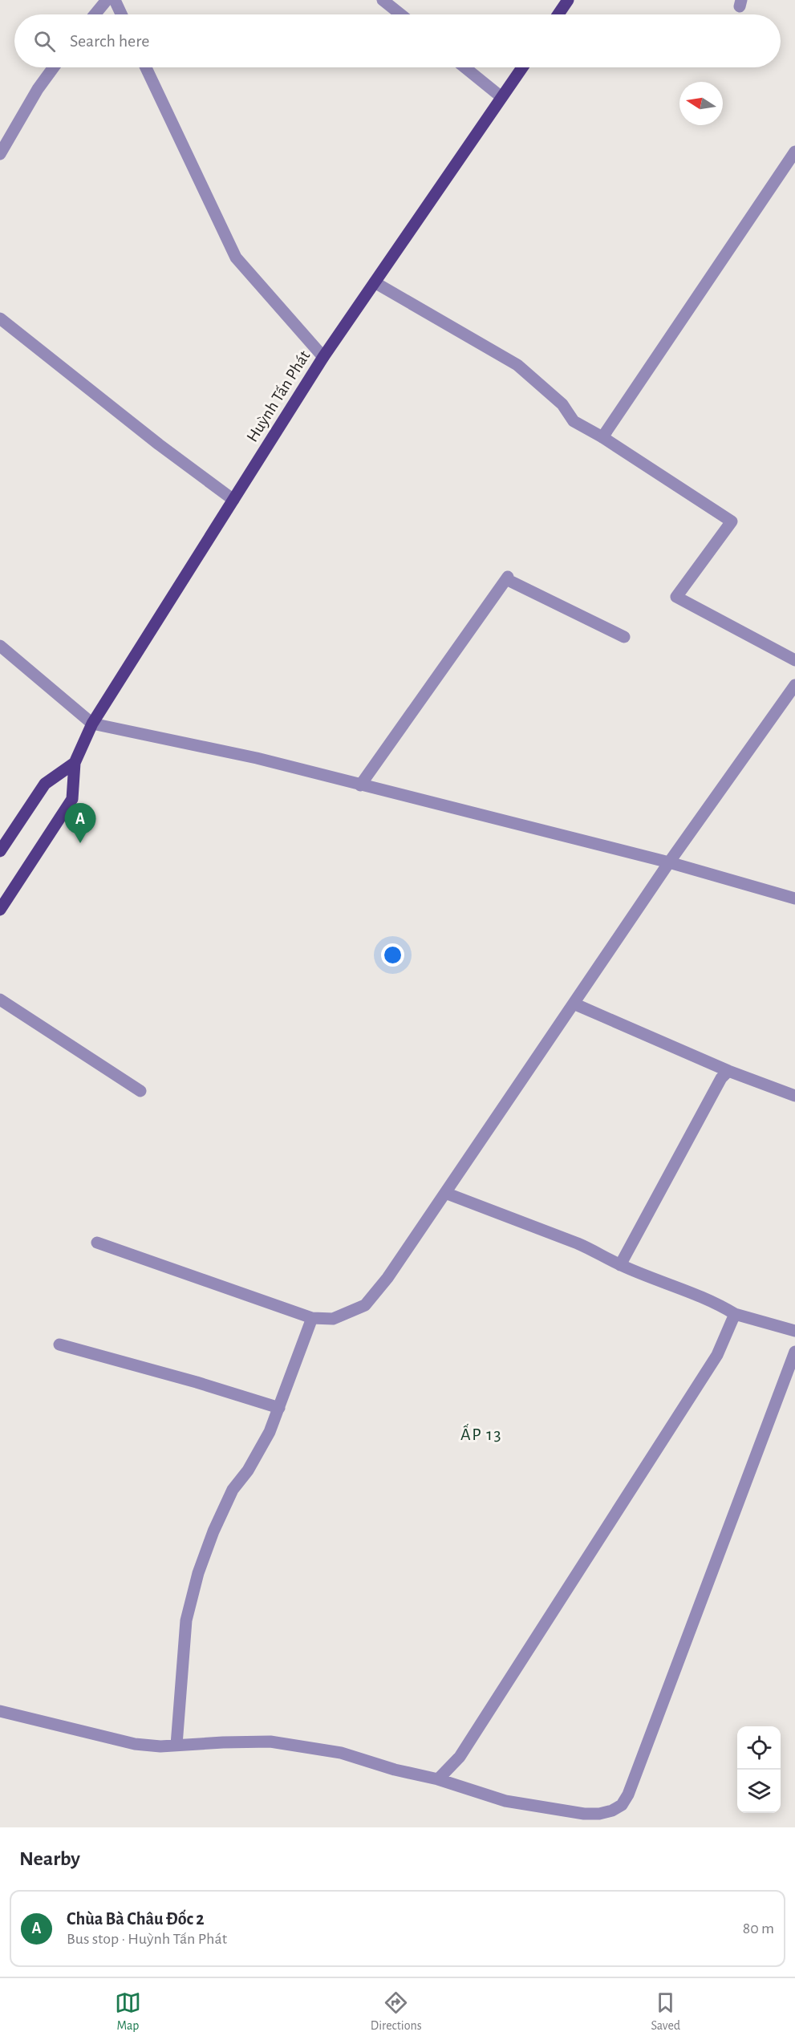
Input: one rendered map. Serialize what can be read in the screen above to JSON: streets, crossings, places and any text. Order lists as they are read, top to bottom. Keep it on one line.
{"streets":{"main road":["Huỳnh Tấn Phát"]},"districts":["ẤP 13"],"north":"left","page":{"search":"Search here","pins":"A","heading":"Nearby","list":[{"mark":"A","name":"Chùa Bà Châu Đốc 2","note":"Bus stop · Huỳnh Tấn Phát","value":"80 m"}],"nav":["Map","Directions","Saved"]}}
